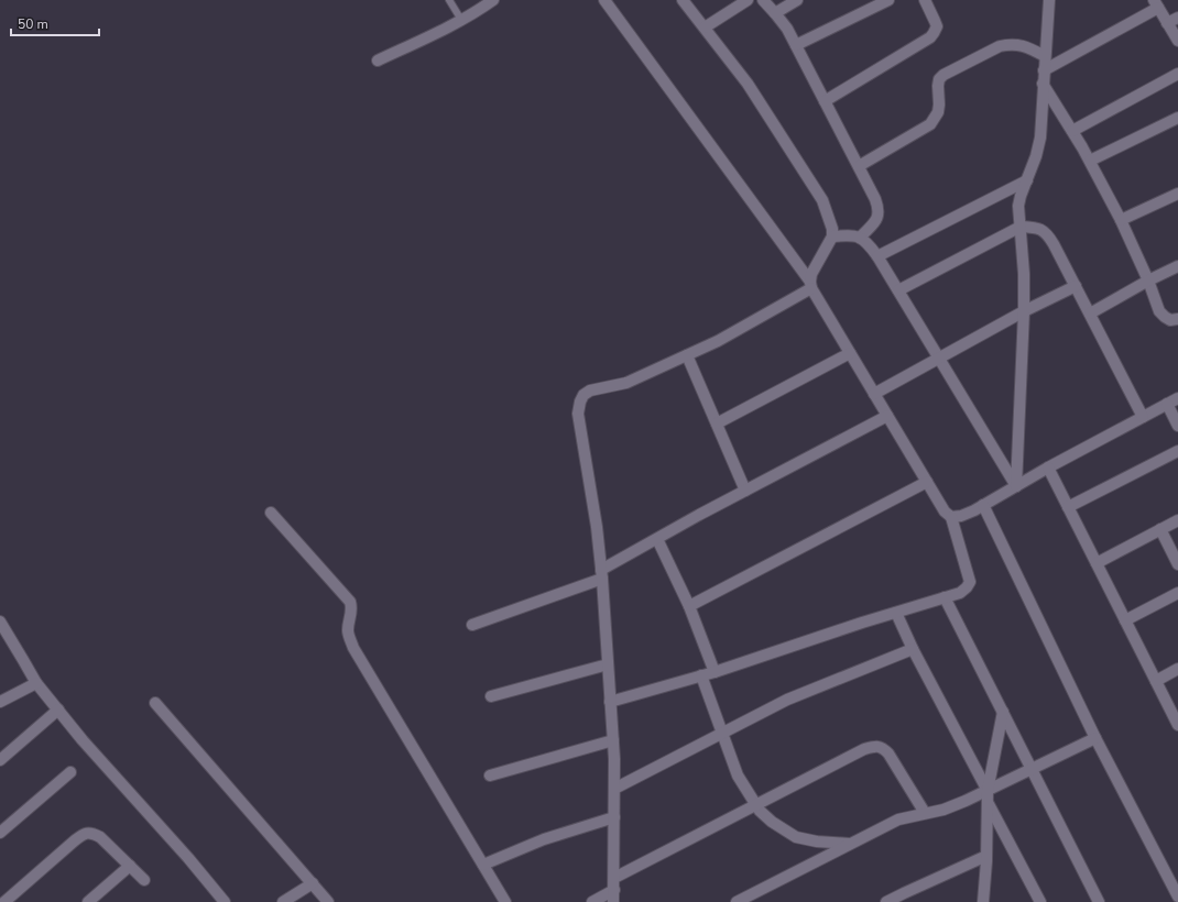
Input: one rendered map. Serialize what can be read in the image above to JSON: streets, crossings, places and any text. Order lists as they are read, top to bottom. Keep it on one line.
{"scale_bar":"50 m"}
